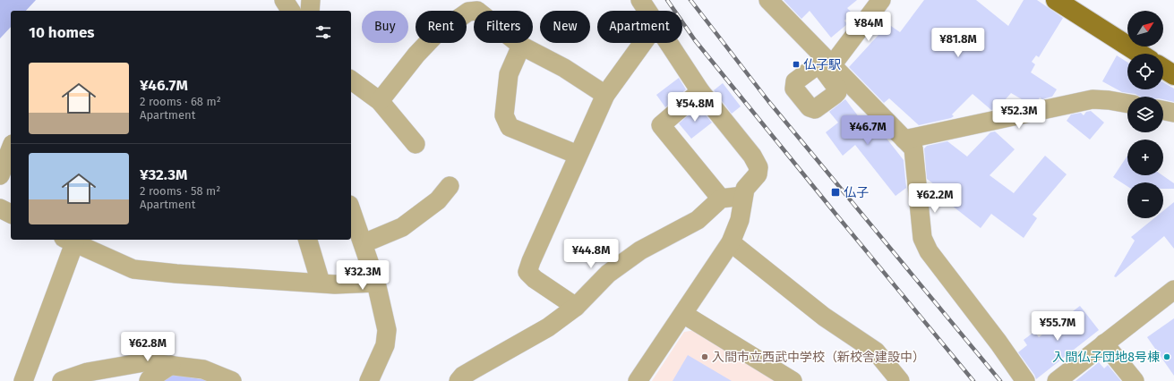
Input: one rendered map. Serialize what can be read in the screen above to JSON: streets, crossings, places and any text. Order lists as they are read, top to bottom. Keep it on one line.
{"places":{"transit":["仏子駅","仏子"],"other":["入間市立西武中学校（新校舎建設中）","入間仏子団地8号棟"]},"north":"top right","page":{"map_buttons":["+","−"],"chip":["Buy","Rent","Filters","New","Apartment"],"heading":"10 homes","price":["¥84M","¥81.8M","¥54.8M","¥52.3M","¥46.7M","¥62.2M","¥44.8M","¥32.3M","¥55.7M","¥62.8M"],"list":[{"name":"¥46.7M","note":"2 rooms · 68 m² · Apartment"},{"name":"¥32.3M","note":"2 rooms · 58 m² · Apartment"}]}}
